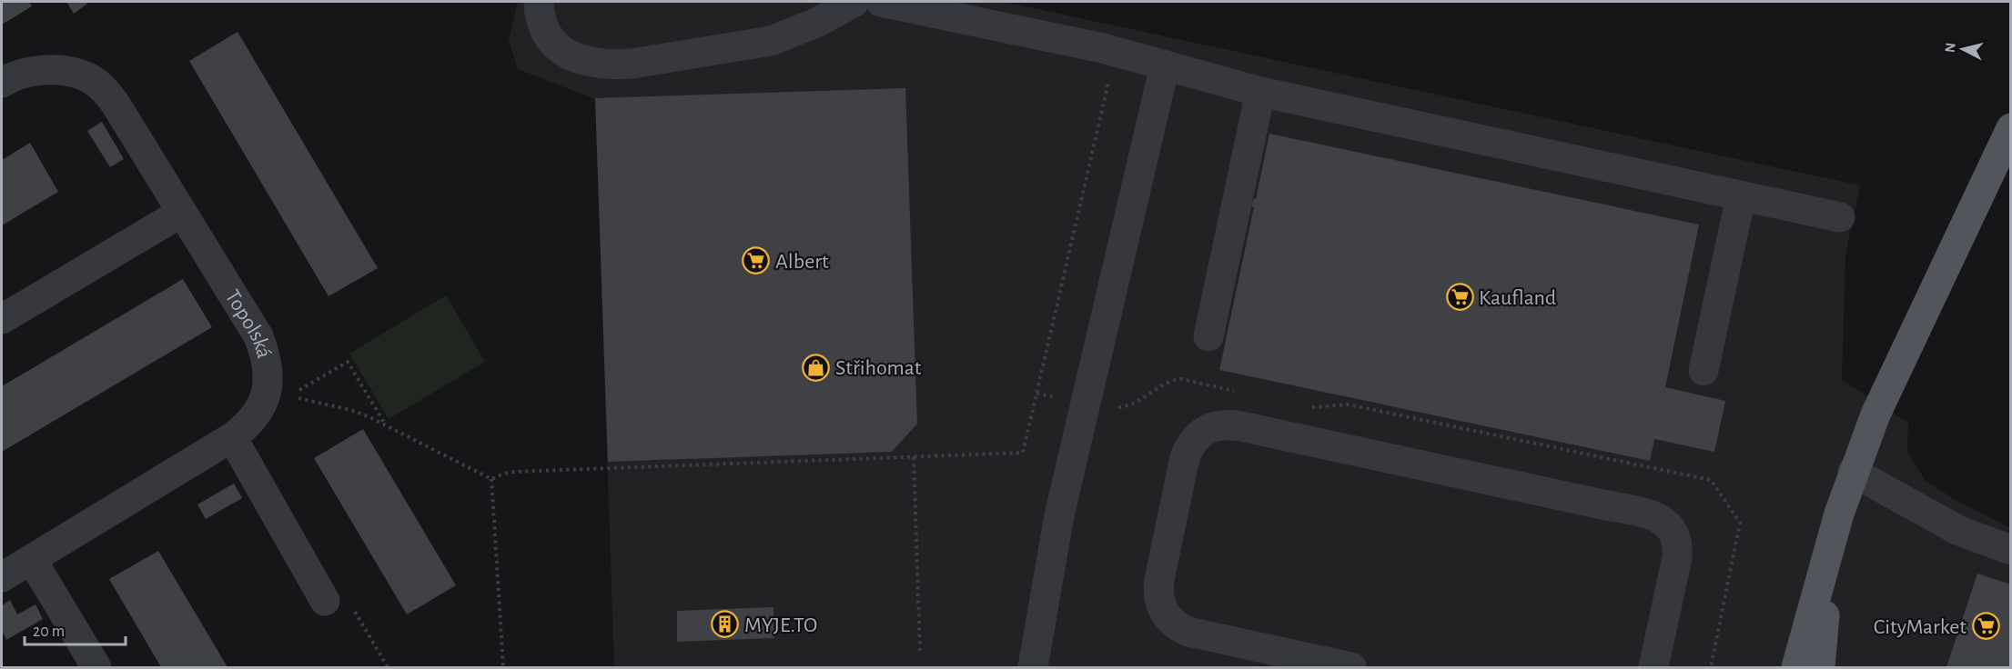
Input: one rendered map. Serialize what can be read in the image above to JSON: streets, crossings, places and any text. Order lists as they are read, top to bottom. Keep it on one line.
{"streets":{"street":["Topolská"]},"places":{"supermarket":["Albert","Kaufland","CityMarket"],"shop":["Střihomat"],"building":["MYJE.TO"]},"scale_bar":"20 m","north":"left"}
